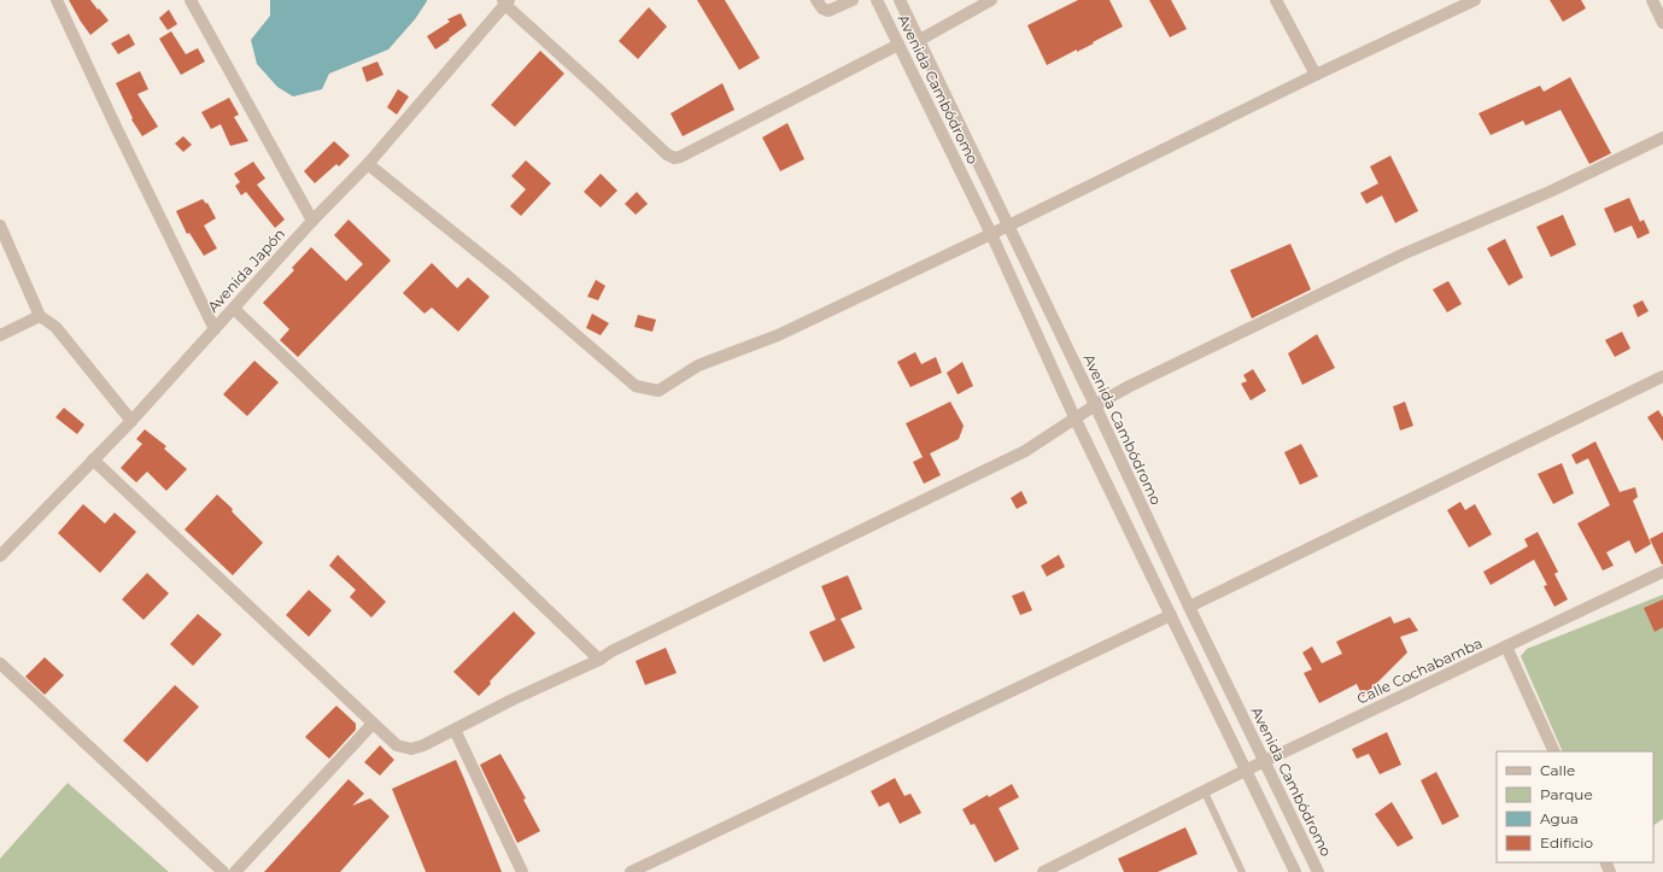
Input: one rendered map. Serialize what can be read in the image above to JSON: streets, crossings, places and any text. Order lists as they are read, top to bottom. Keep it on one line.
{"streets":{"street":["Avenida Cambódromo","Avenida Japón","Calle Cochabamba"]},"crossings":[["Avenida Cambódromo","Calle Cochabamba"]],"legend":["Calle","Parque","Agua","Edificio"]}
